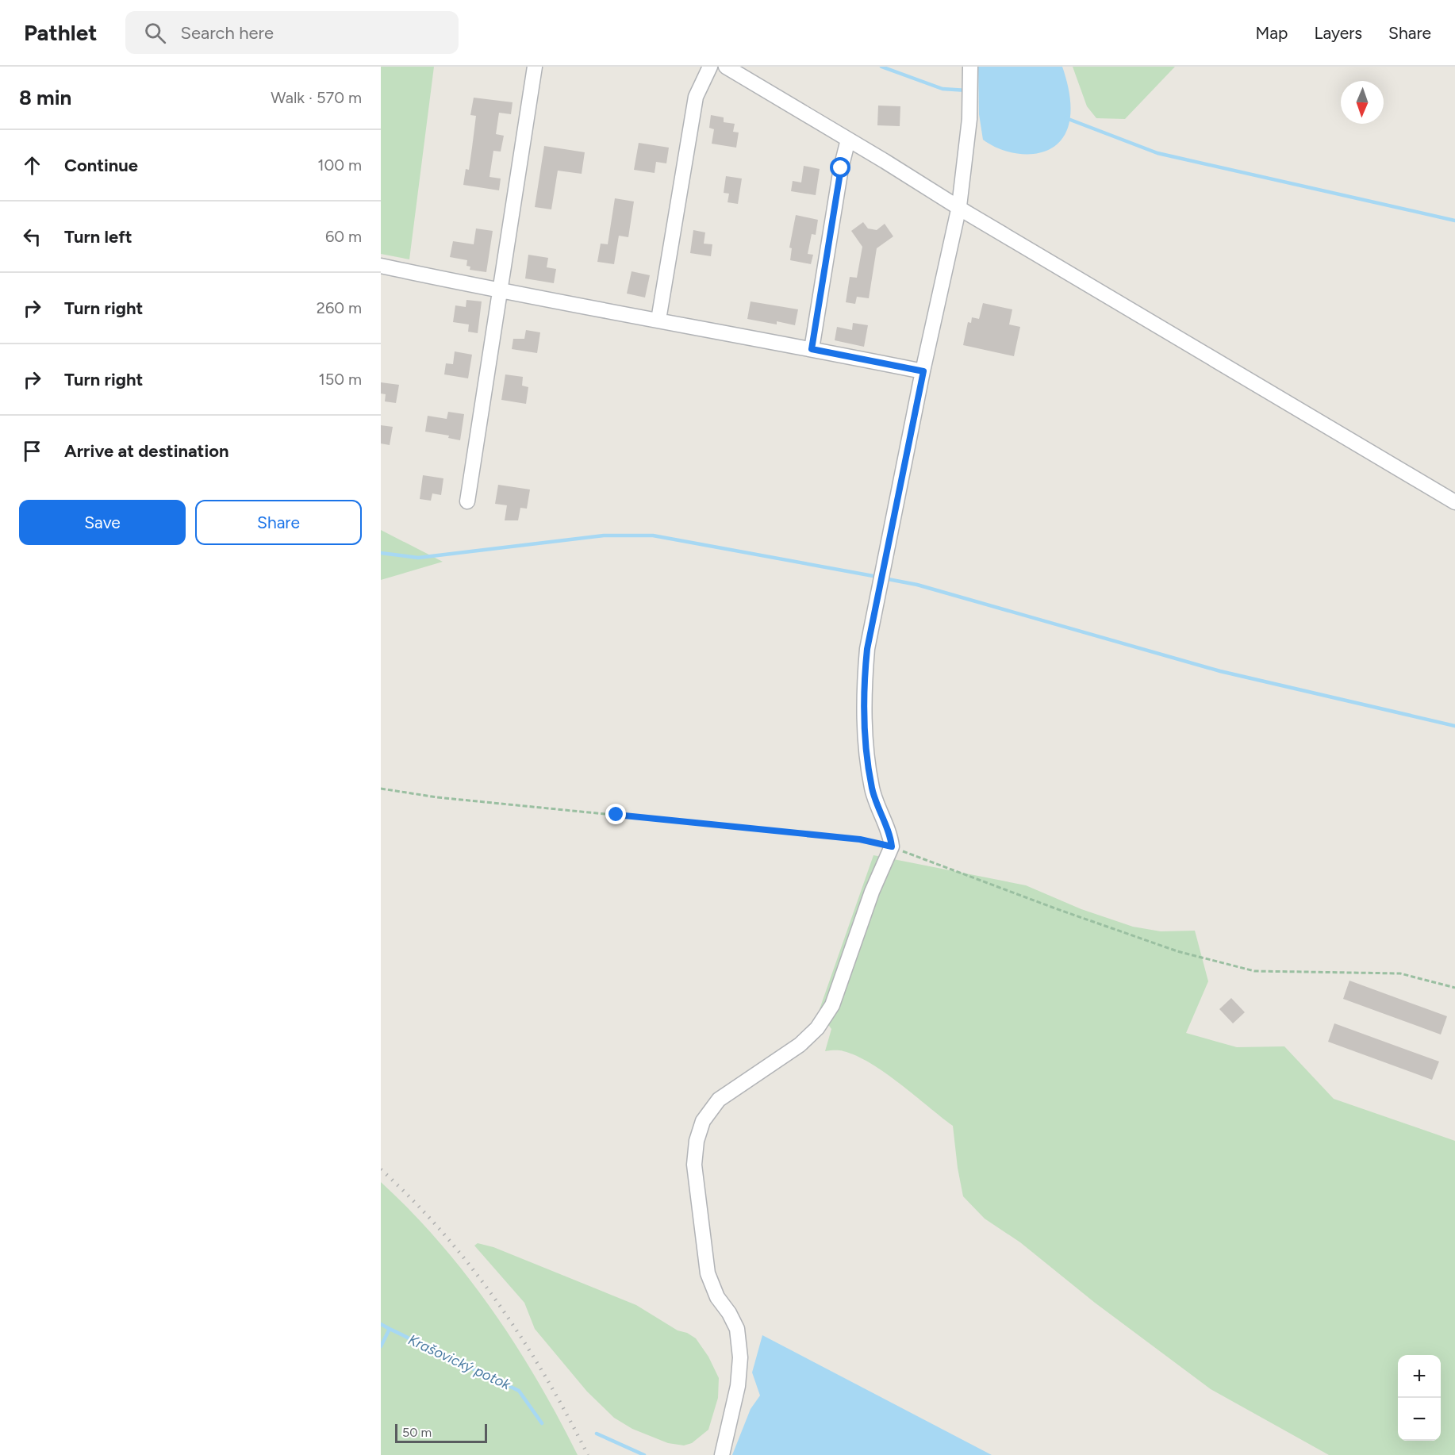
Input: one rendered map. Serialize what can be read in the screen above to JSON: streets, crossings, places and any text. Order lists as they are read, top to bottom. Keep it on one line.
{"water":["Krašovický potok"],"scale_bar":"50 m","north":"bottom","page":{"header":"Pathlet","search":"Search here","nav":["Map","Layers","Share"],"heading":["8 min","Walk · 570 m"],"list":[["Continue","100 m"],["Turn left","60 m"],["Turn right","260 m"],["Turn right","150 m"],"Arrive at destination"],"buttons":["Save","Share"],"map_buttons":["+","−"],"scale":"50 m"}}
